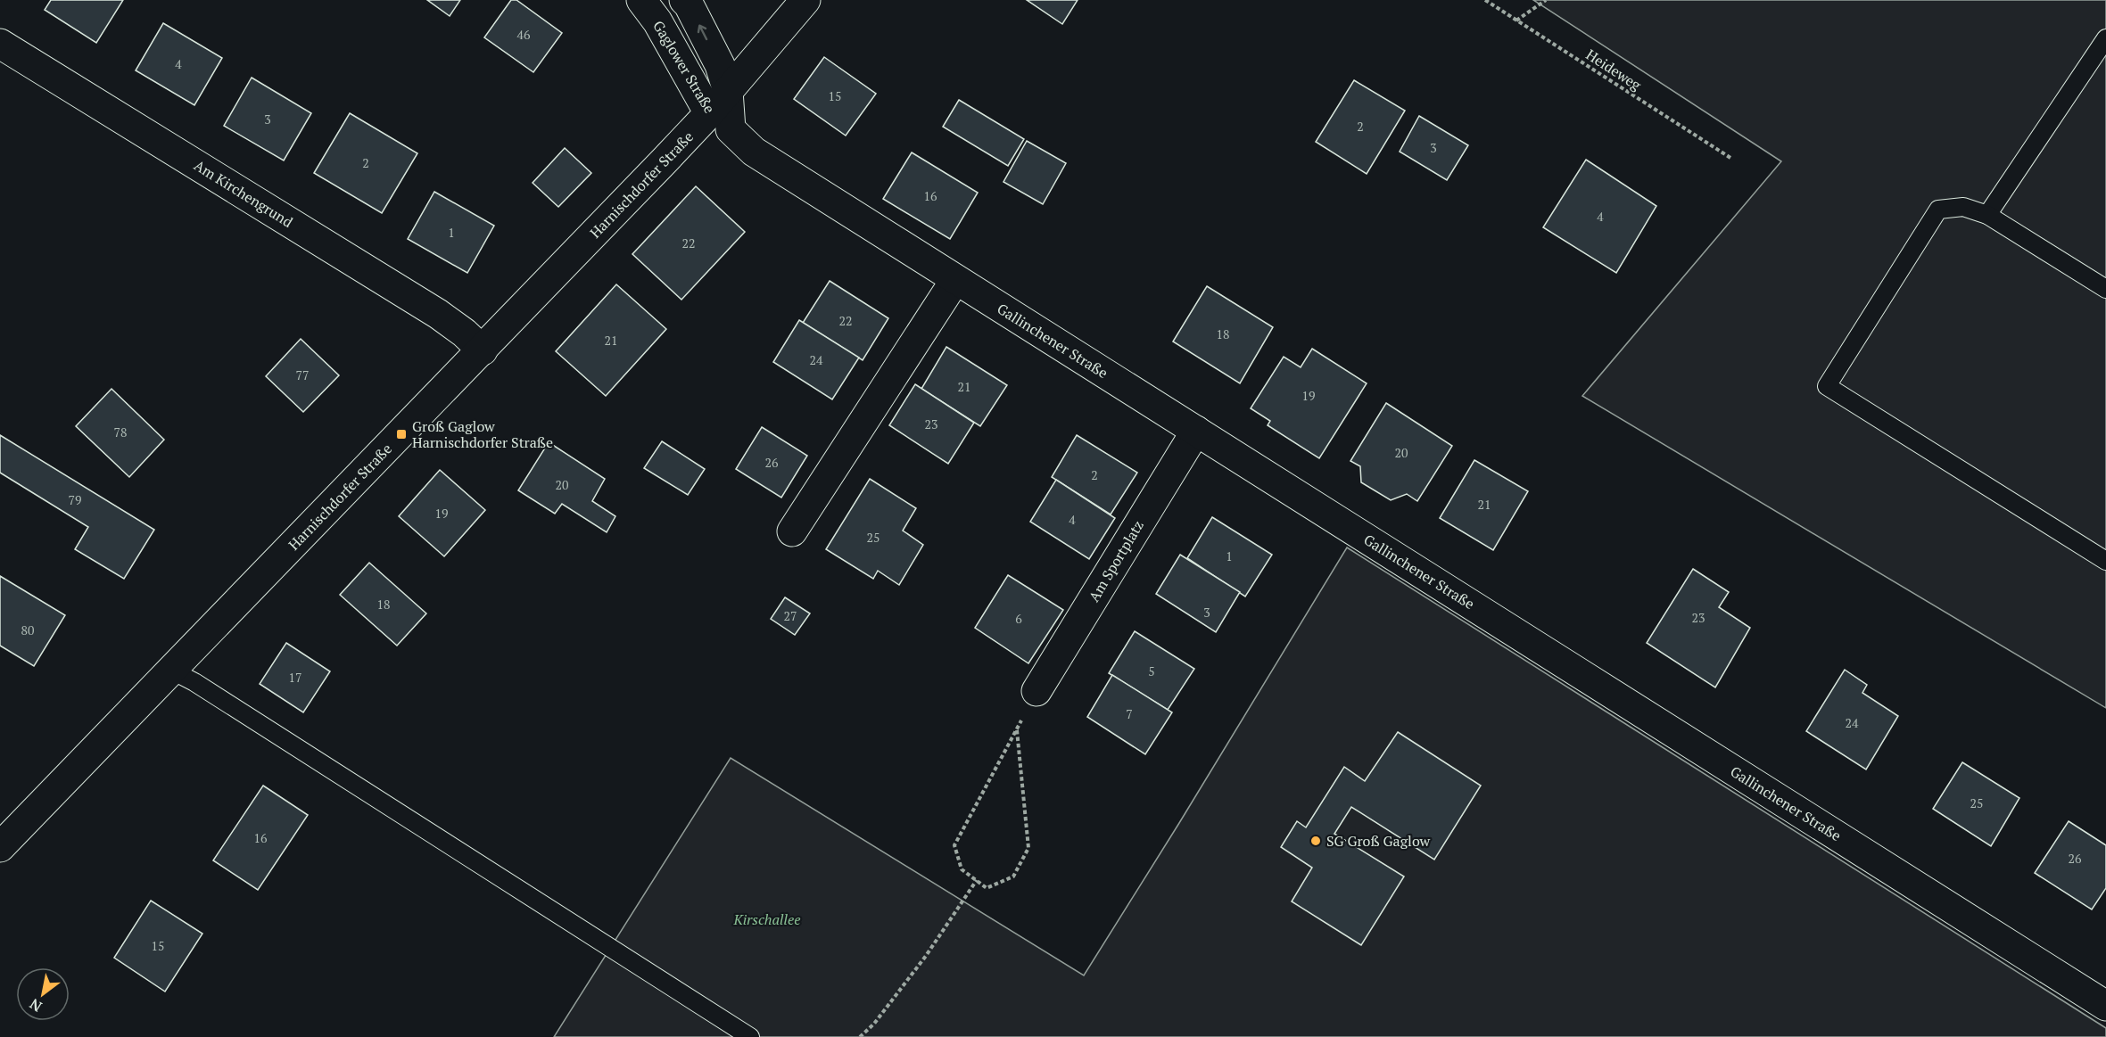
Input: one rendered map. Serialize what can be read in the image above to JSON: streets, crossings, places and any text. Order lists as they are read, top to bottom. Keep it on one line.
{"streets":{"street":["Gaglower Straße","Harnischdorfer Straße","Am Kirchengrund","Gallinchener Straße","Am Sportplatz"],"path":["Heideweg"]},"crossings":[["Gaglower Straße","Harnischdorfer Straße"],["Gaglower Straße","Gallinchener Straße"],["Harnischdorfer Straße","Am Kirchengrund"],["Harnischdorfer Straße","Gallinchener Straße"],["Gallinchener Straße","Am Sportplatz"]],"parks":["Kirschallee"],"places":{"transit":["Groß Gaglow Harnischdorfer Straße"],"other":["SG Groß Gaglow"]},"house_numbers":["46","4","15","3","2","3","2","16","4","1","22","22","18","21","24","77","21","19","23","78","20","26","2","20","79","21","19","4","25","1","18","3","27","23","6","80","5","17","7","24","25","16","26","15"],"north":"bottom left"}
